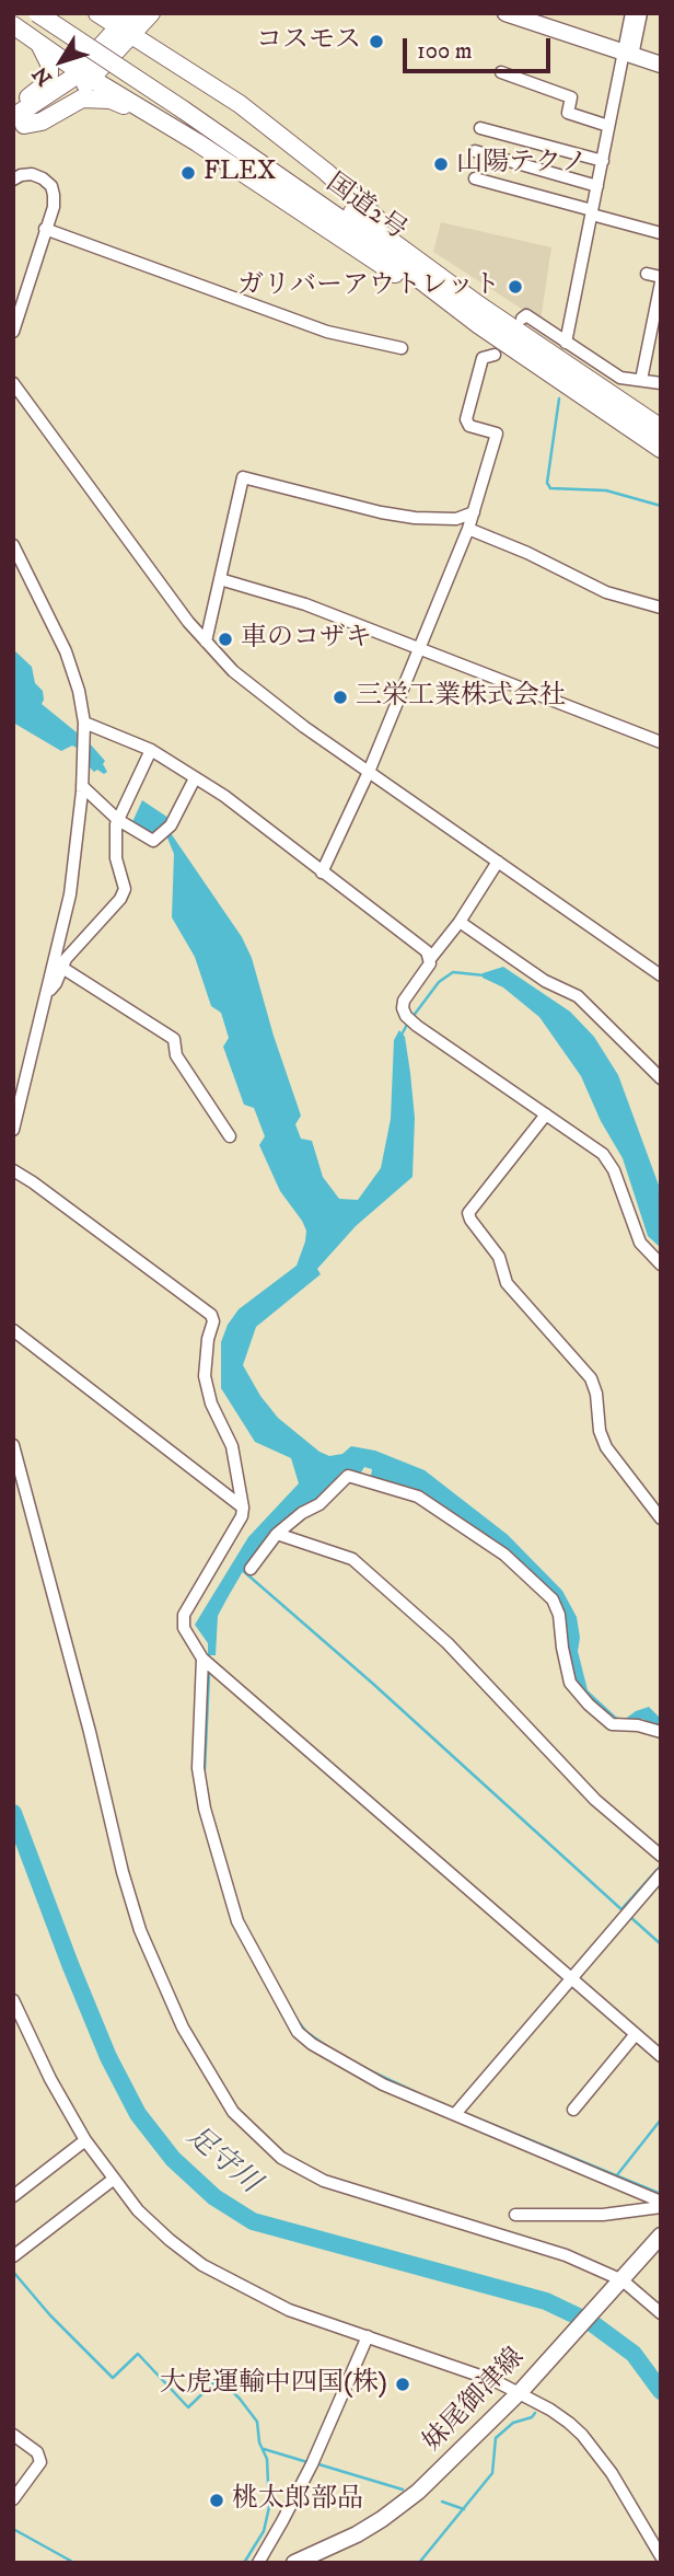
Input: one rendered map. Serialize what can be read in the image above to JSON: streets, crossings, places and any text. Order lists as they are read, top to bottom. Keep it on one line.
{"streets":{"highway":["国道2号"],"main road":["妹尾御津線"]},"water":["足守川"],"places":["コスモス","山陽テクノ","FLEX","ガリバーアウトレット","車のコザキ","三栄工業株式会社","大虎運輸中四国(株)","桃太郎部品"],"scale_bar":"100 m","north":"bottom left"}
